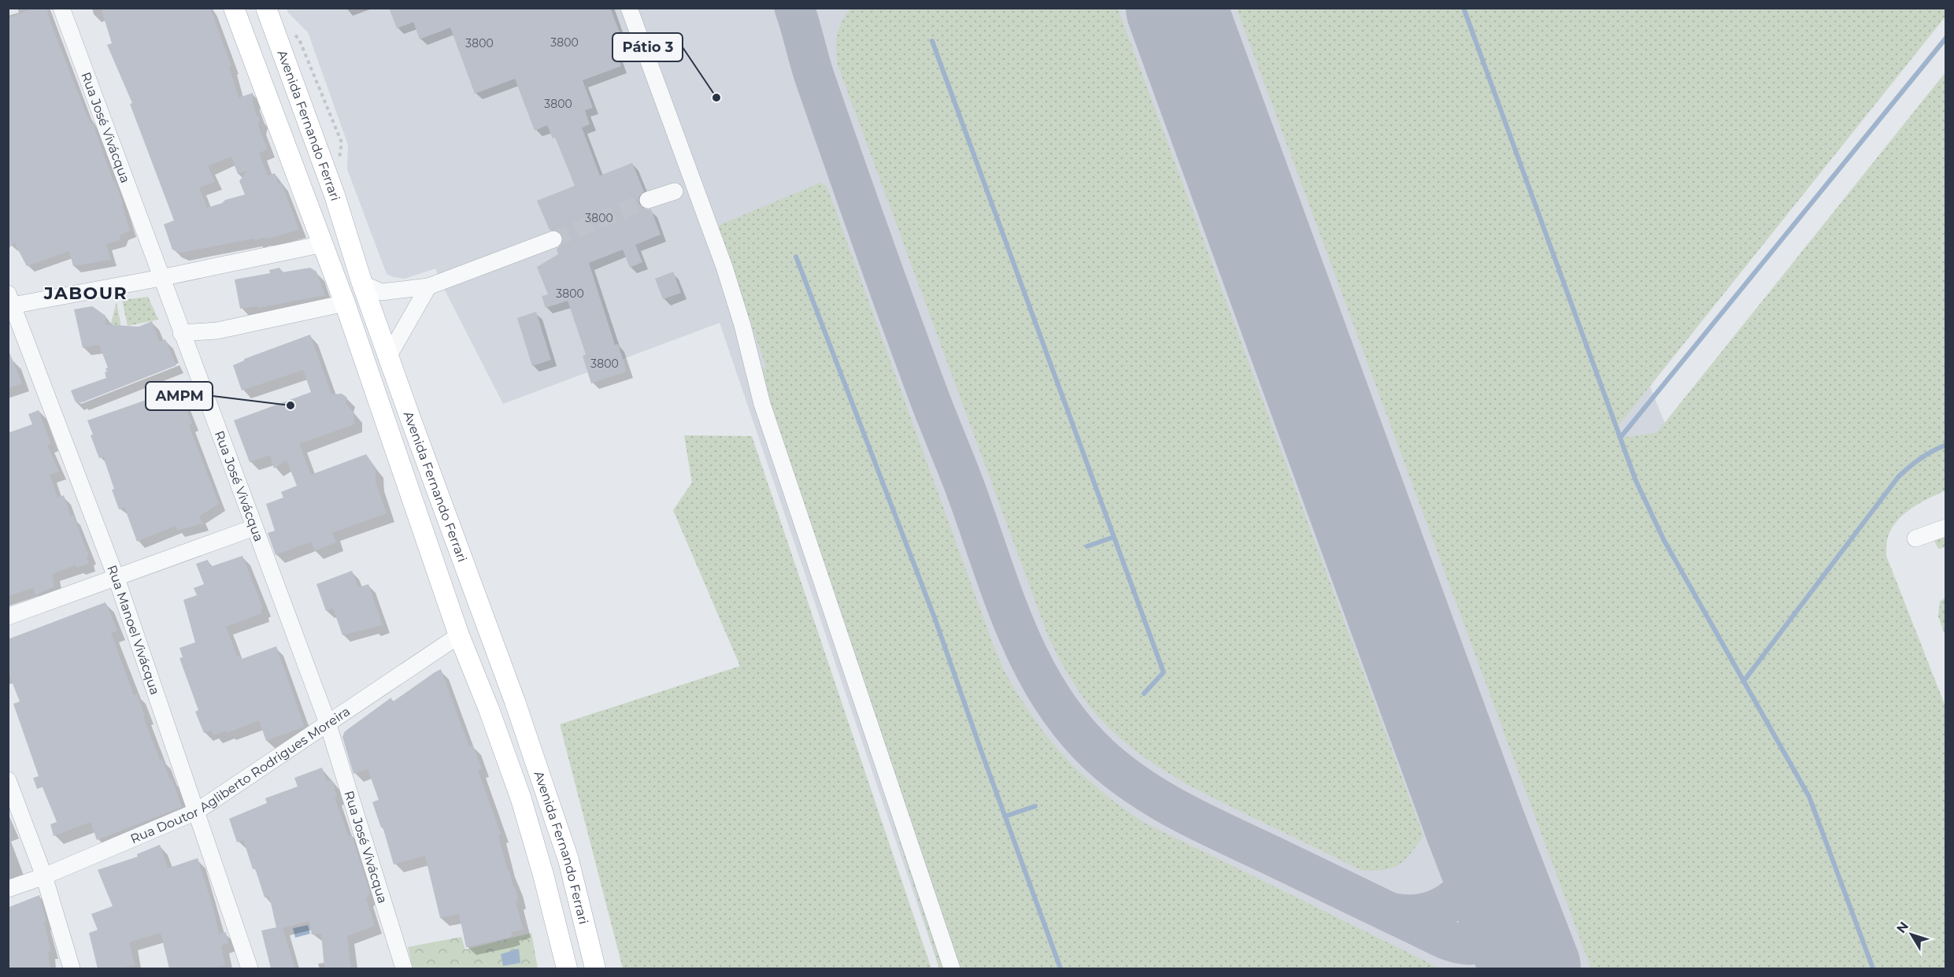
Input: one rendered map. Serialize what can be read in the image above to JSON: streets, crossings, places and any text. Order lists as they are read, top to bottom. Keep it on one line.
{"streets":{"main road":["Avenida Fernando Ferrari"],"street":["Rua José Vivácqua","Rua Manoel Vivácqua","Rua Doutor Agliberto Rodrigues Moreira"]},"crossings":[["Avenida Fernando Ferrari","Rua Doutor Agliberto Rodrigues Moreira"],["Rua José Vivácqua","Rua Doutor Agliberto Rodrigues Moreira"],["Rua Manoel Vivácqua","Rua Doutor Agliberto Rodrigues Moreira"]],"districts":["JABOUR"],"places":["Pátio 3","AMPM"],"house_numbers":["3800","3800","3800","3800","3800","3800"],"north":"top left"}
